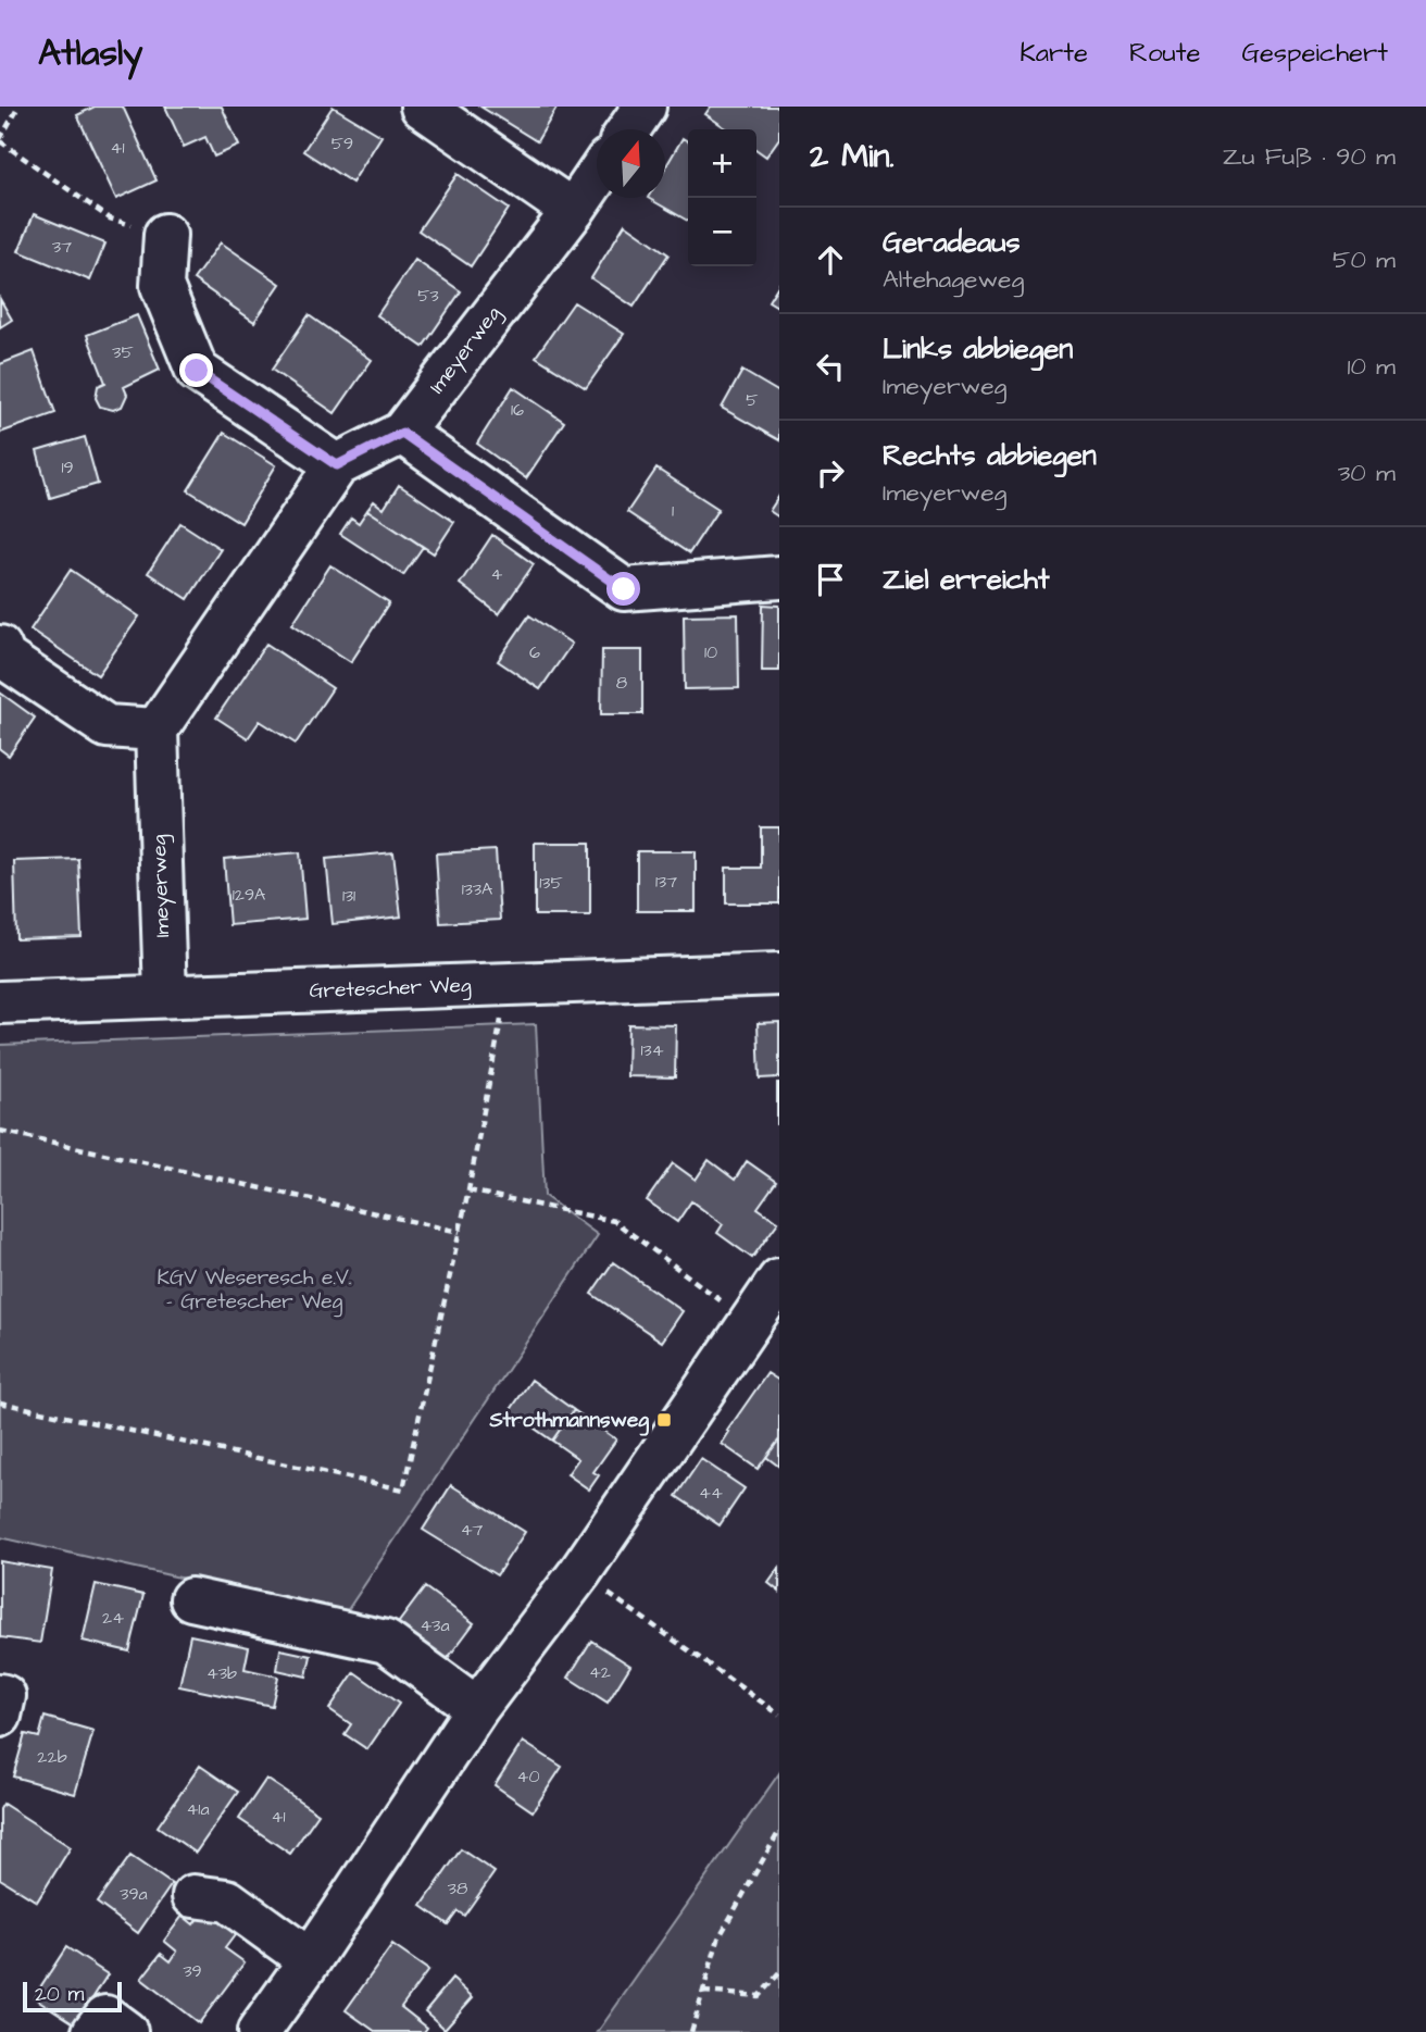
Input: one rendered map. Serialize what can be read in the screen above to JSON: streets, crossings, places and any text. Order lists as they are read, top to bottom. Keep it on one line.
{"streets":{"street":["Imeyerweg","Gretescher Weg"]},"crossings":[["Imeyerweg","Gretescher Weg"]],"parks":["KGV Weseresch e.V. - Gretescher Weg"],"places":{"transit":["Strothmannsweg"]},"house_numbers":["59","41","37","53","35","5","16","19","1","4","6","10","8","137","135","133A","129A","131","134","44","47","24","43a","42","43b","22b","40","41a","41","38","39a","39"],"scale_bar":"20 m","north":"top","page":{"header":"Atlasly","nav":["Karte","Route","Gespeichert"],"heading":["2 Min.","Zu Fuß · 90 m"],"map_buttons":["+","−"],"list":[["Geradeaus","Altehageweg","50 m"],["Links abbiegen","Imeyerweg","10 m"],["Rechts abbiegen","Imeyerweg","30 m"],"Ziel erreicht"],"scale":"20 m"}}
